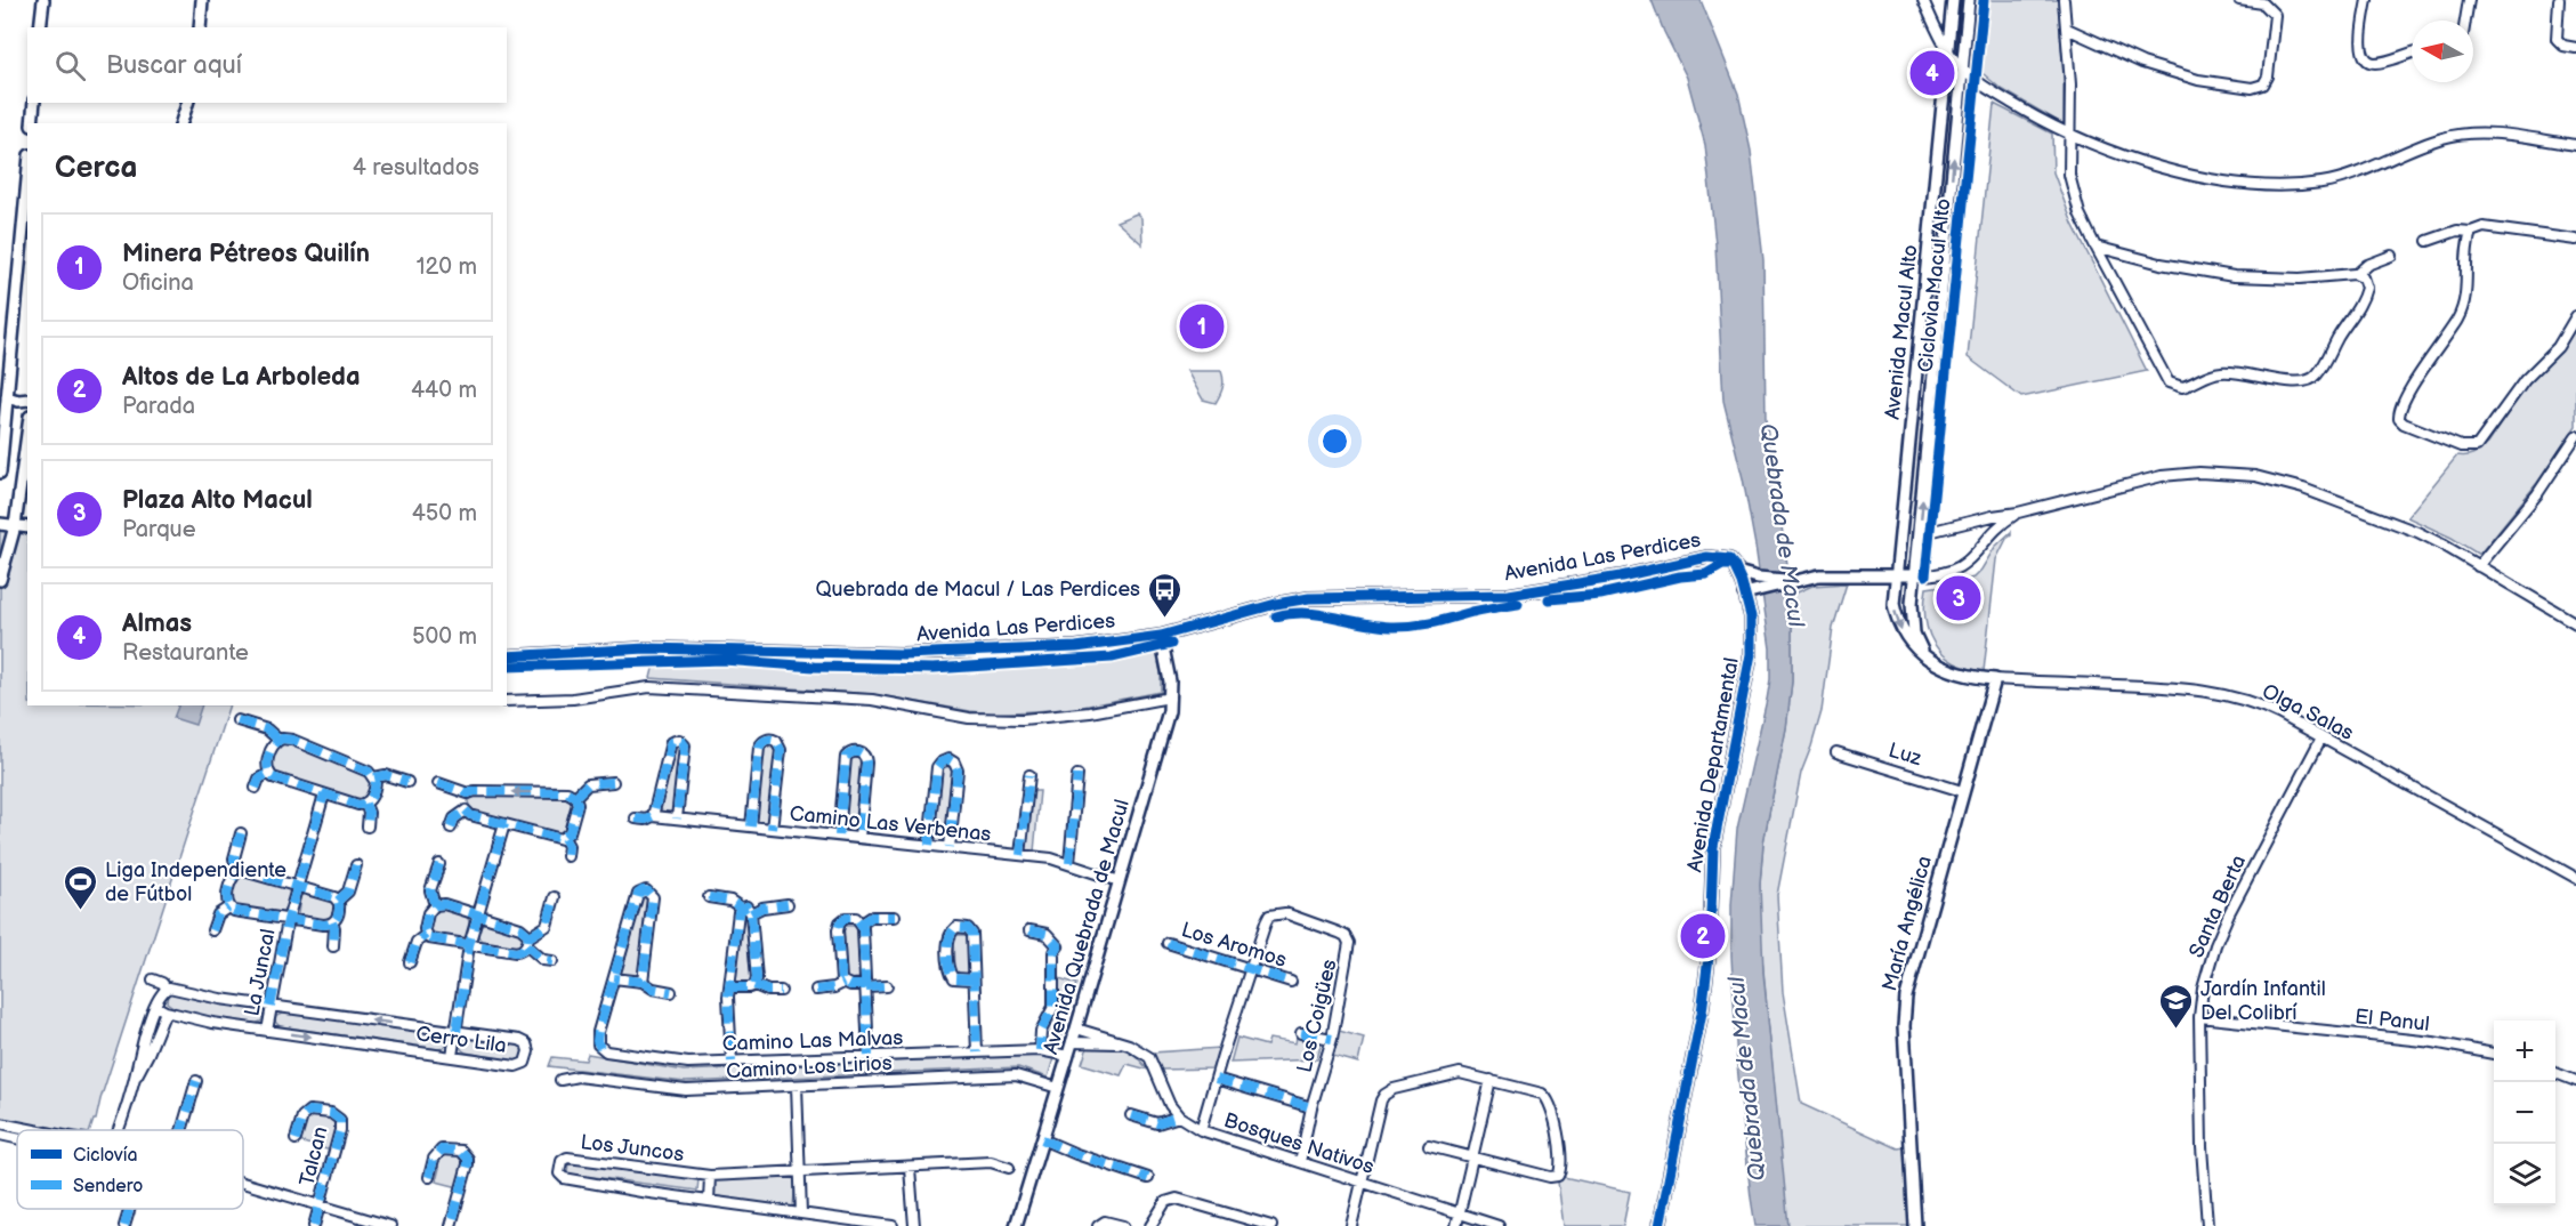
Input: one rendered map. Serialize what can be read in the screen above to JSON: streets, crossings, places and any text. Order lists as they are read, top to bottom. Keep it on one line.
{"streets":{"street":["Avenida Macul Alto","Avenida Las Perdices","Olga Salas","Luz","Avenida Departamental","Camino Las Verbenas","Santa Berta","María Angélica","Avenida Quebrada de Macul","Los Aromos","La Juncal","Los Coigües","El Panul","Cerro Lila","Camino Las Malvas","Camino Los Lirios","Bosques Nativos","Los Juncos","Talcan"],"cycle path":["Ciclovìa Macul Alto"]},"crossings":[["Avenida Macul Alto","Olga Salas"],["Avenida Macul Alto","María Angélica"],["Avenida Las Perdices","Avenida Quebrada de Macul"],["Olga Salas","Santa Berta"],["Olga Salas","María Angélica"],["Luz","María Angélica"],["Camino Las Verbenas","Avenida Quebrada de Macul"],["Santa Berta","El Panul"],["Avenida Quebrada de Macul","Camino Las Malvas"],["Avenida Quebrada de Macul","Camino Los Lirios"],["Avenida Quebrada de Macul","Bosques Nativos"],["Los Aromos","Los Coigües"],["La Juncal","Cerro Lila"],["Los Coigües","Bosques Nativos"]],"water":["Quebrada de Macul"],"places":{"bus stop":["Quebrada de Macul / Las Perdices"],"sports":["Liga Independiente de Fútbol"],"school or university":["Jardín Infantil Del Colibrí"]},"legend":["Ciclovía","Sendero"],"north":"left","page":{"search":"Buscar aquí","pins":["4","1","3","2"],"heading":["Cerca","4 resultados"],"list":[{"mark":"1","name":"Minera Pétreos Quilín","note":"Oficina","value":"120 m"},{"mark":"2","name":"Altos de La Arboleda","note":"Parada","value":"440 m"},{"mark":"3","name":"Plaza Alto Macul","note":"Parque","value":"450 m"},{"mark":"4","name":"Almas","note":"Restaurante","value":"500 m"}],"map_buttons":["+","−"]}}
